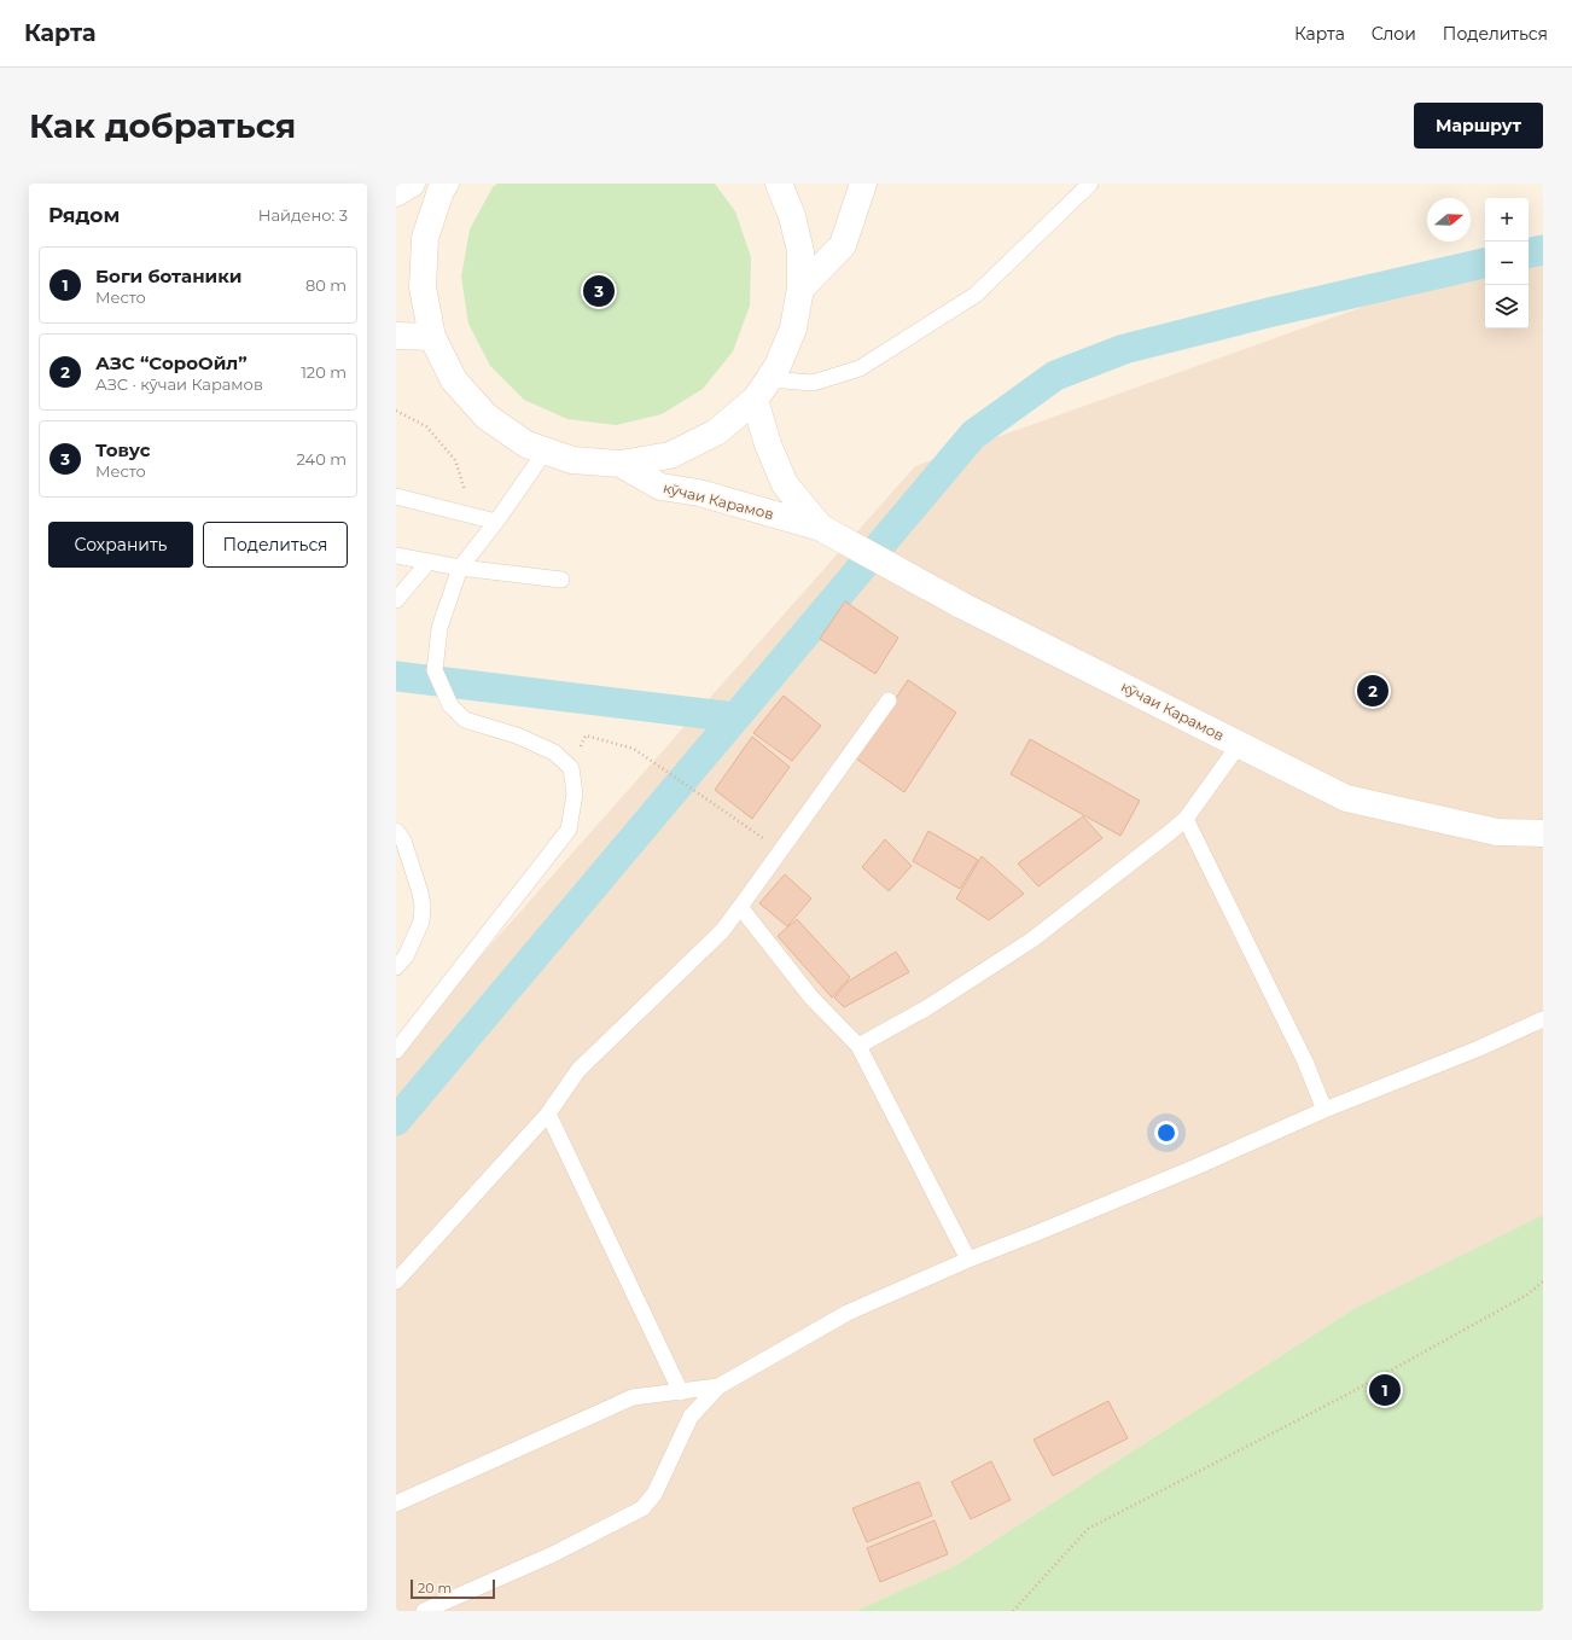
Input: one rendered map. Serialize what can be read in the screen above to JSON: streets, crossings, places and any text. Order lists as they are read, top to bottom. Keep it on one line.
{"streets":{"main road":["кӯчаи Карамов"]},"scale_bar":"20 m","north":"right","page":{"header":"Карта","nav":["Карта","Слои","Поделиться"],"buttons":["Маршрут",["Сохранить","Поделиться"]],"title":"Как добраться","heading":["Рядом","Найдено: 3"],"map_buttons":["+","−"],"list":[{"mark":"1","name":"Боги ботаники","note":"Место","value":"80 m"},{"mark":"2","name":"АЗС “СороОйл”","note":"АЗС · кӯчаи Карамов","value":"120 m"},{"mark":"3","name":"Товус","note":"Место","value":"240 m"}],"pins":["3","2","1"],"scale":"20 m"}}
